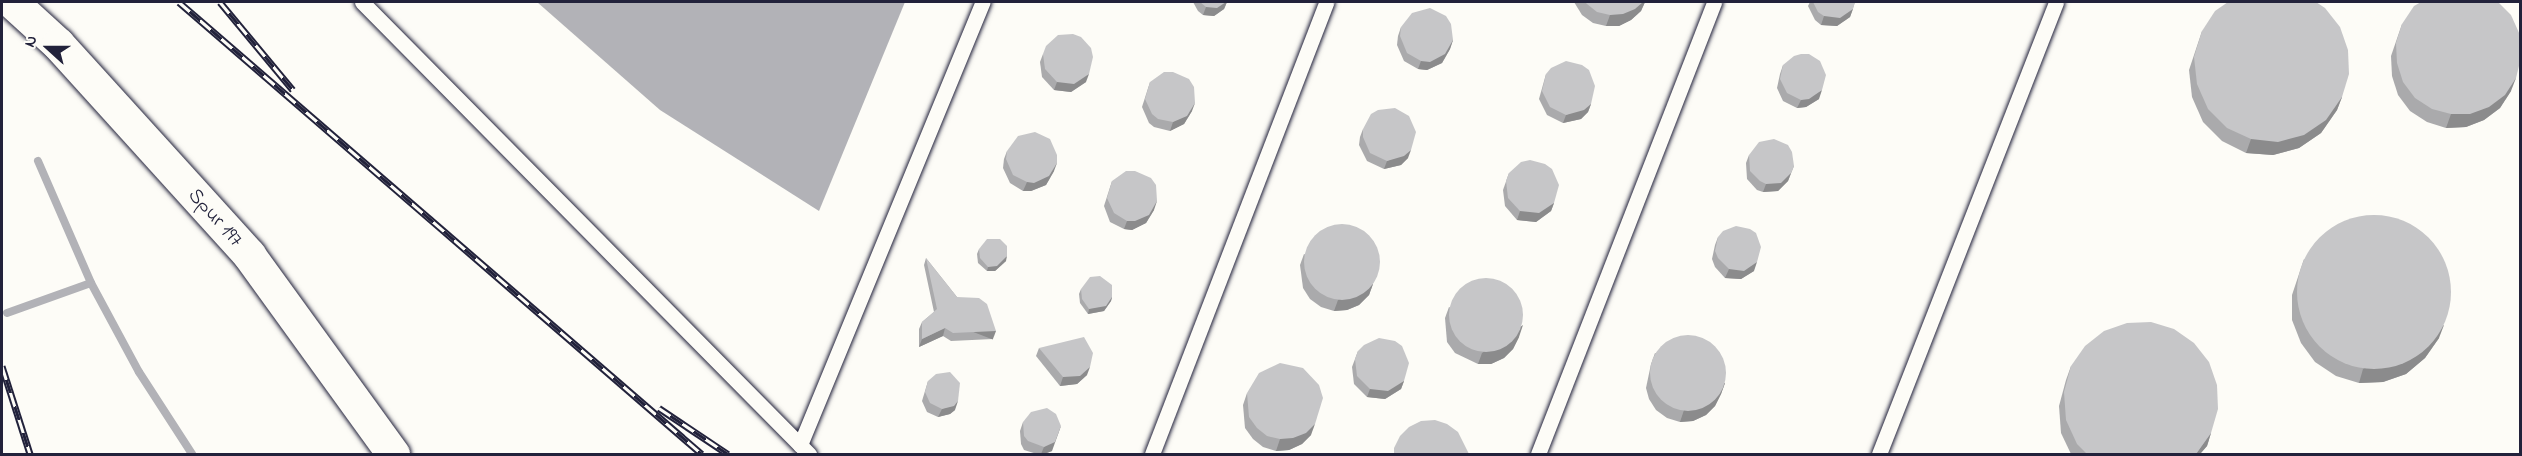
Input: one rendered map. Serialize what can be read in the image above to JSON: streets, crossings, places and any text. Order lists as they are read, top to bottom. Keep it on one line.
{"streets":{"main road":["Spur 197"]},"north":"left"}
